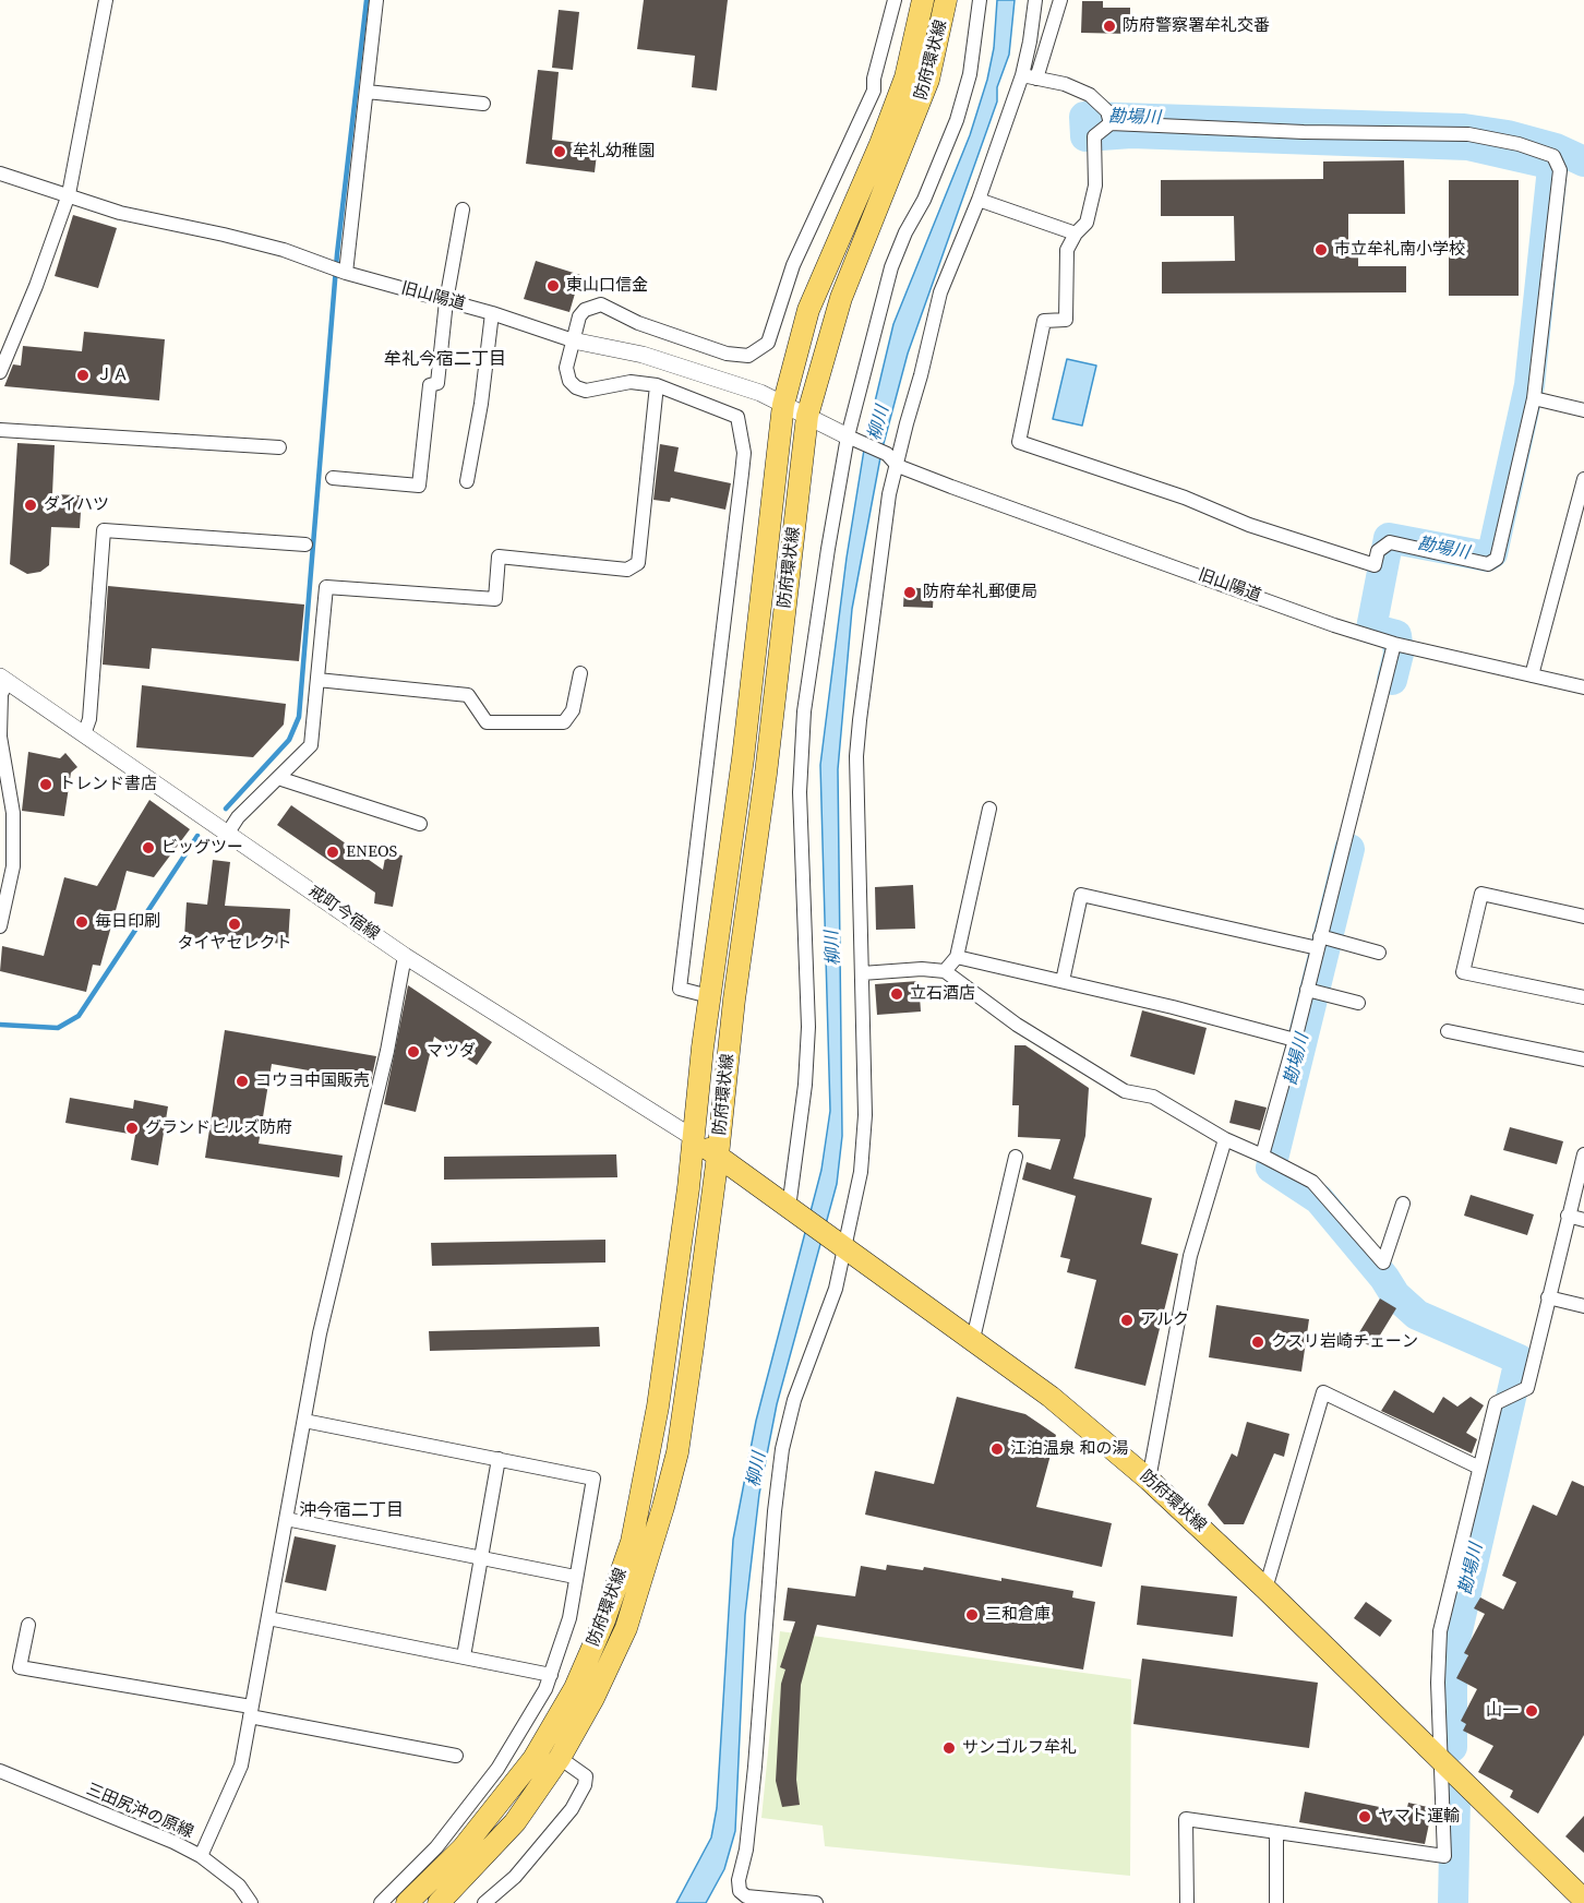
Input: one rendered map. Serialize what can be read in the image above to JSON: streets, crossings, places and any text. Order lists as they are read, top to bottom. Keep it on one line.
{"streets":{"main road":["防府環状線"],"street":["旧山陽道","戒町今宿線","三田尻沖の原線"]},"crossings":[["防府環状線","旧山陽道"],["防府環状線","戒町今宿線"]],"districts":["牟礼今宿二丁目","沖今宿二丁目"],"water":["勘場川","柳川"],"places":["防府警察署牟礼交番","牟礼幼稚園","市立牟礼南小学校","東山口信金","ＪＡ","ダイハツ","防府牟礼郵便局","トレンド書店","ビッグツー","ENEOS","毎日印刷","タイヤセレクト","立石酒店","マツダ","コウヨ中国販売","グランドヒルズ防府","アルク","クスリ岩崎チェーン","江泊温泉 和の湯","三和倉庫","山一","サンゴルフ牟礼","ヤマト運輸"]}
